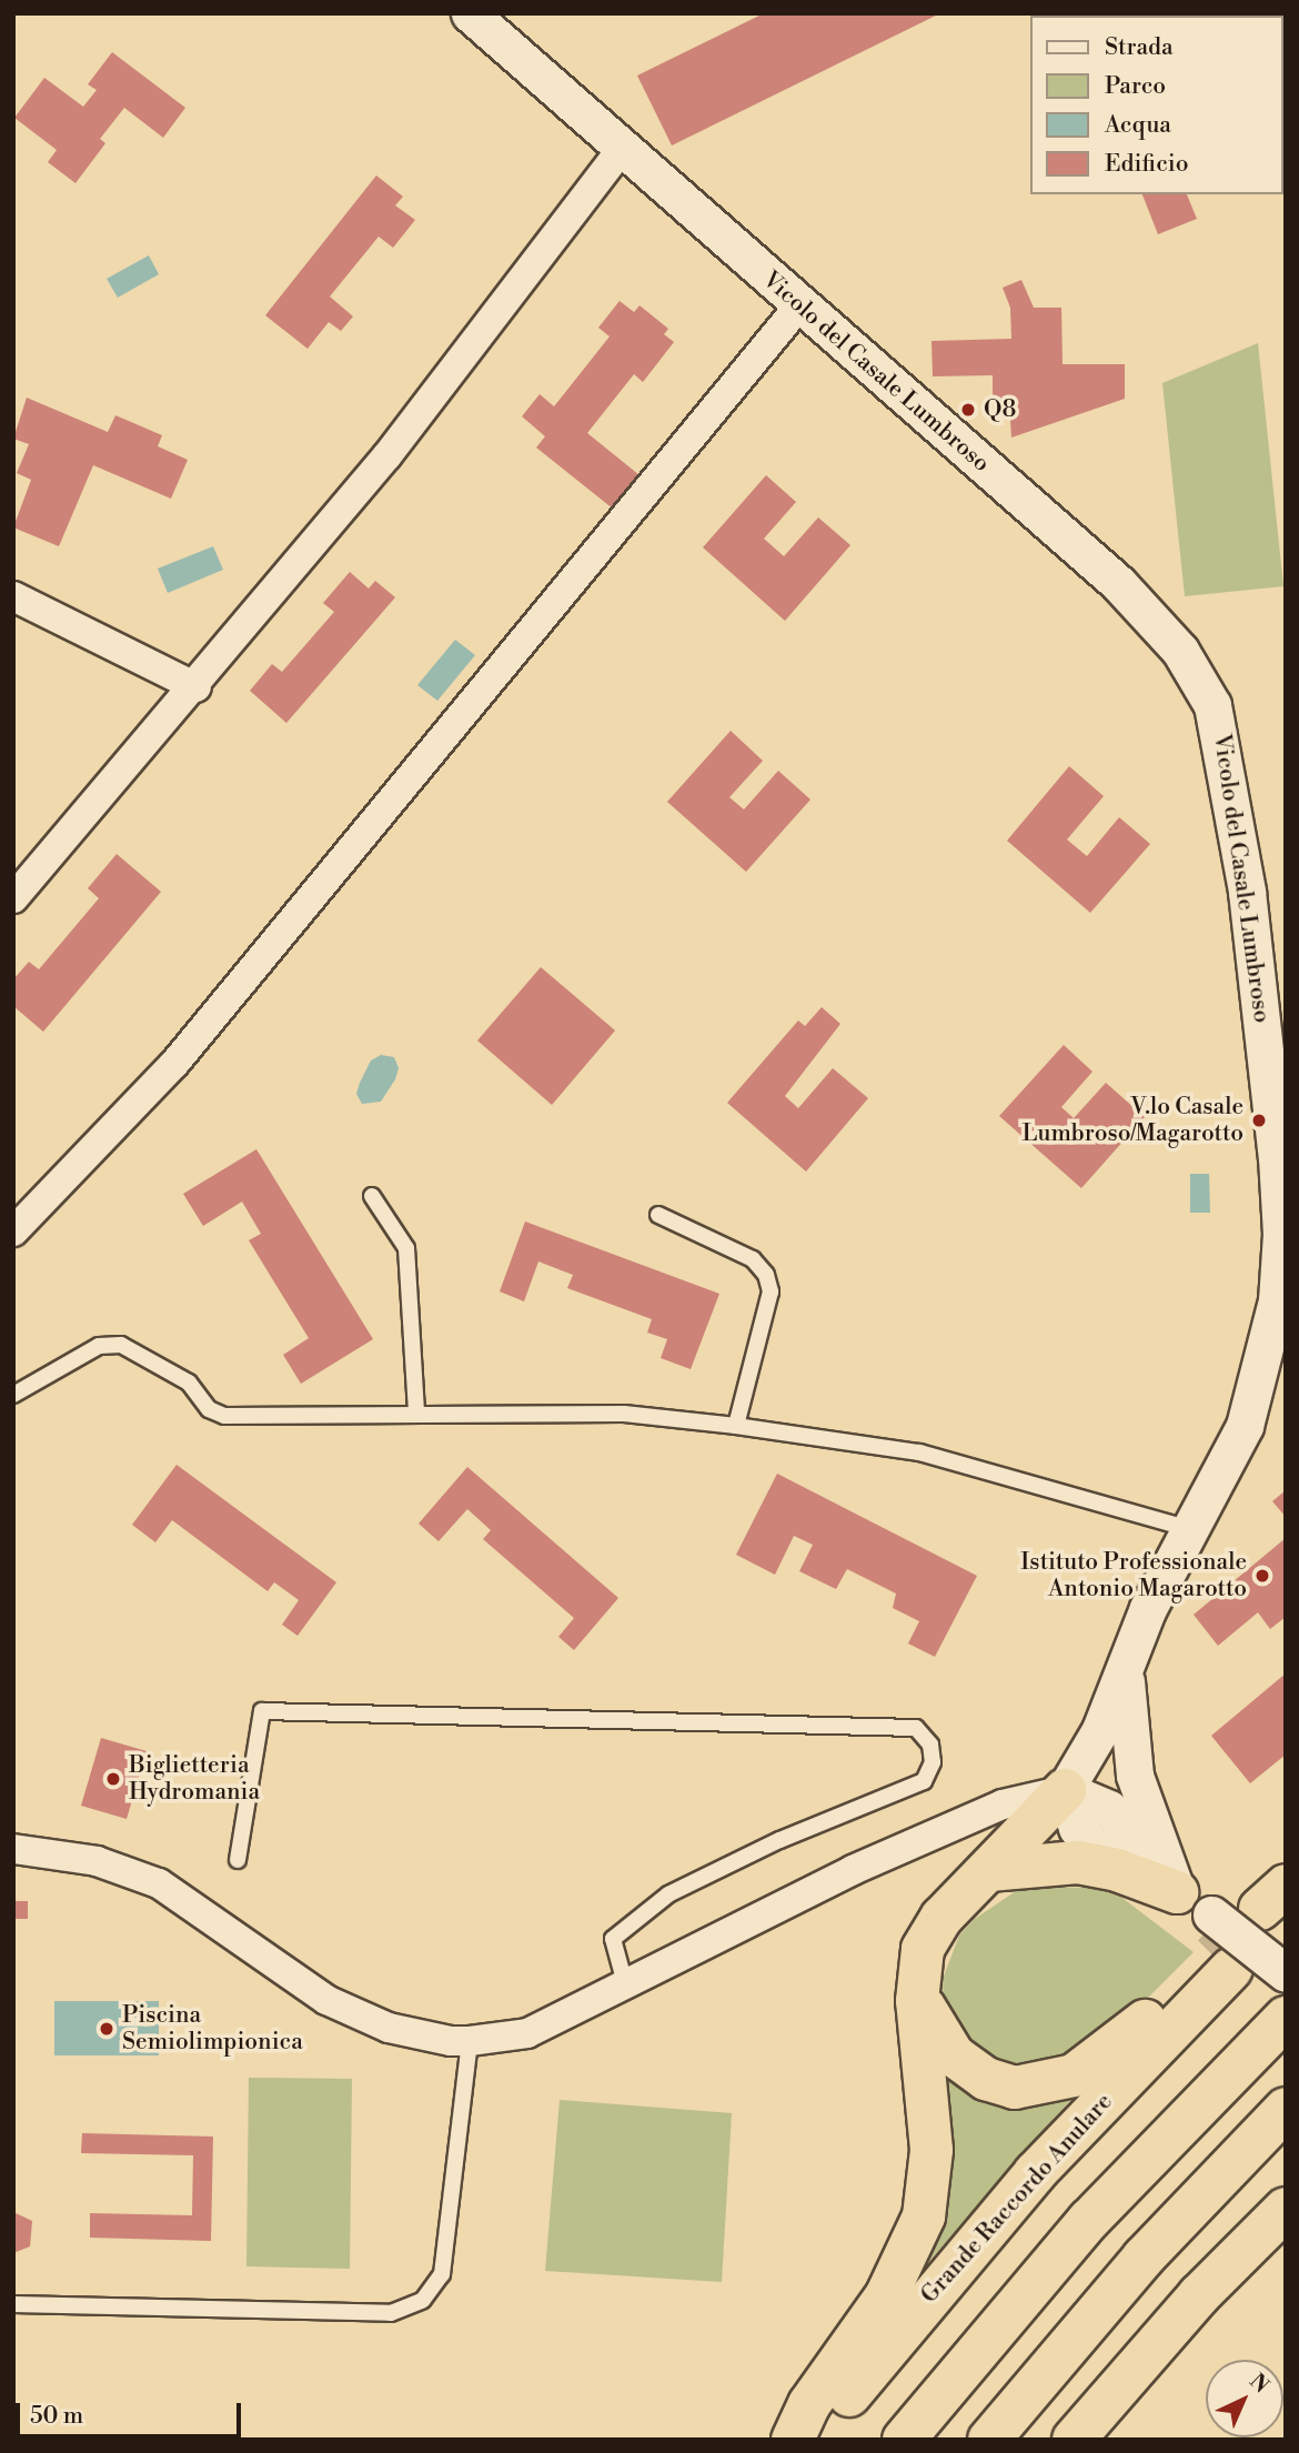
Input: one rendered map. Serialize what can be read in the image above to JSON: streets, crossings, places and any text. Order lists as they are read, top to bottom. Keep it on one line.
{"streets":{"highway":["Grande Raccordo Anulare"],"street":["Vicolo del Casale Lumbroso"]},"places":["Q8","V.lo Casale Lumbroso/Magarotto","Istituto Professionale Antonio Magarotto","Biglietteria Hydromania","Piscina Semiolimpionica"],"legend":["Strada","Parco","Acqua","Edificio"],"scale_bar":"50 m","north":"top right"}
